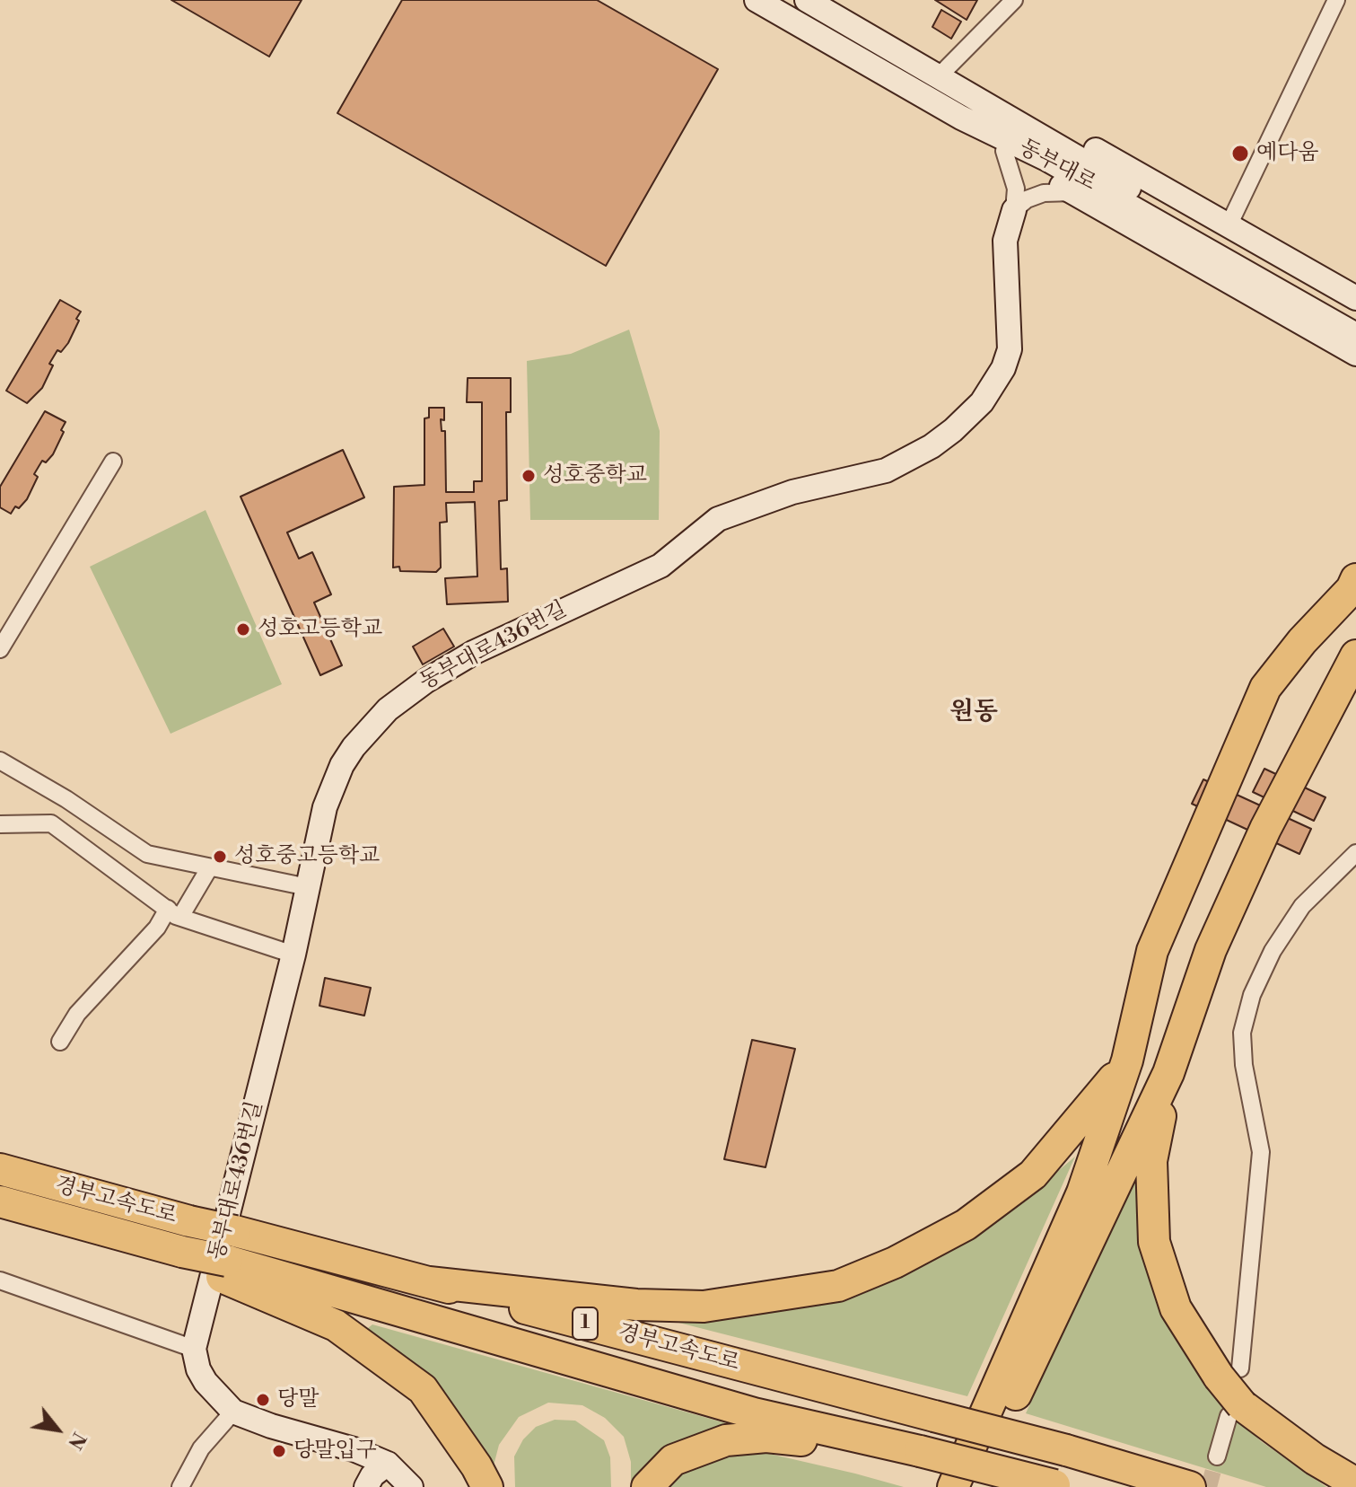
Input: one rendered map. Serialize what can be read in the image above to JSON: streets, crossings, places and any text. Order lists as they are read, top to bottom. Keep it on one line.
{"streets":{"highway":["경부고속도로","1"],"main road":["동부대로","동부대로436번길"]},"crossings":[["동부대로","동부대로436번길"]],"districts":["원동"],"places":["예다움","성호중학교","성호고등학교","성호중고등학교","당말","당말입구"],"north":"bottom right"}
